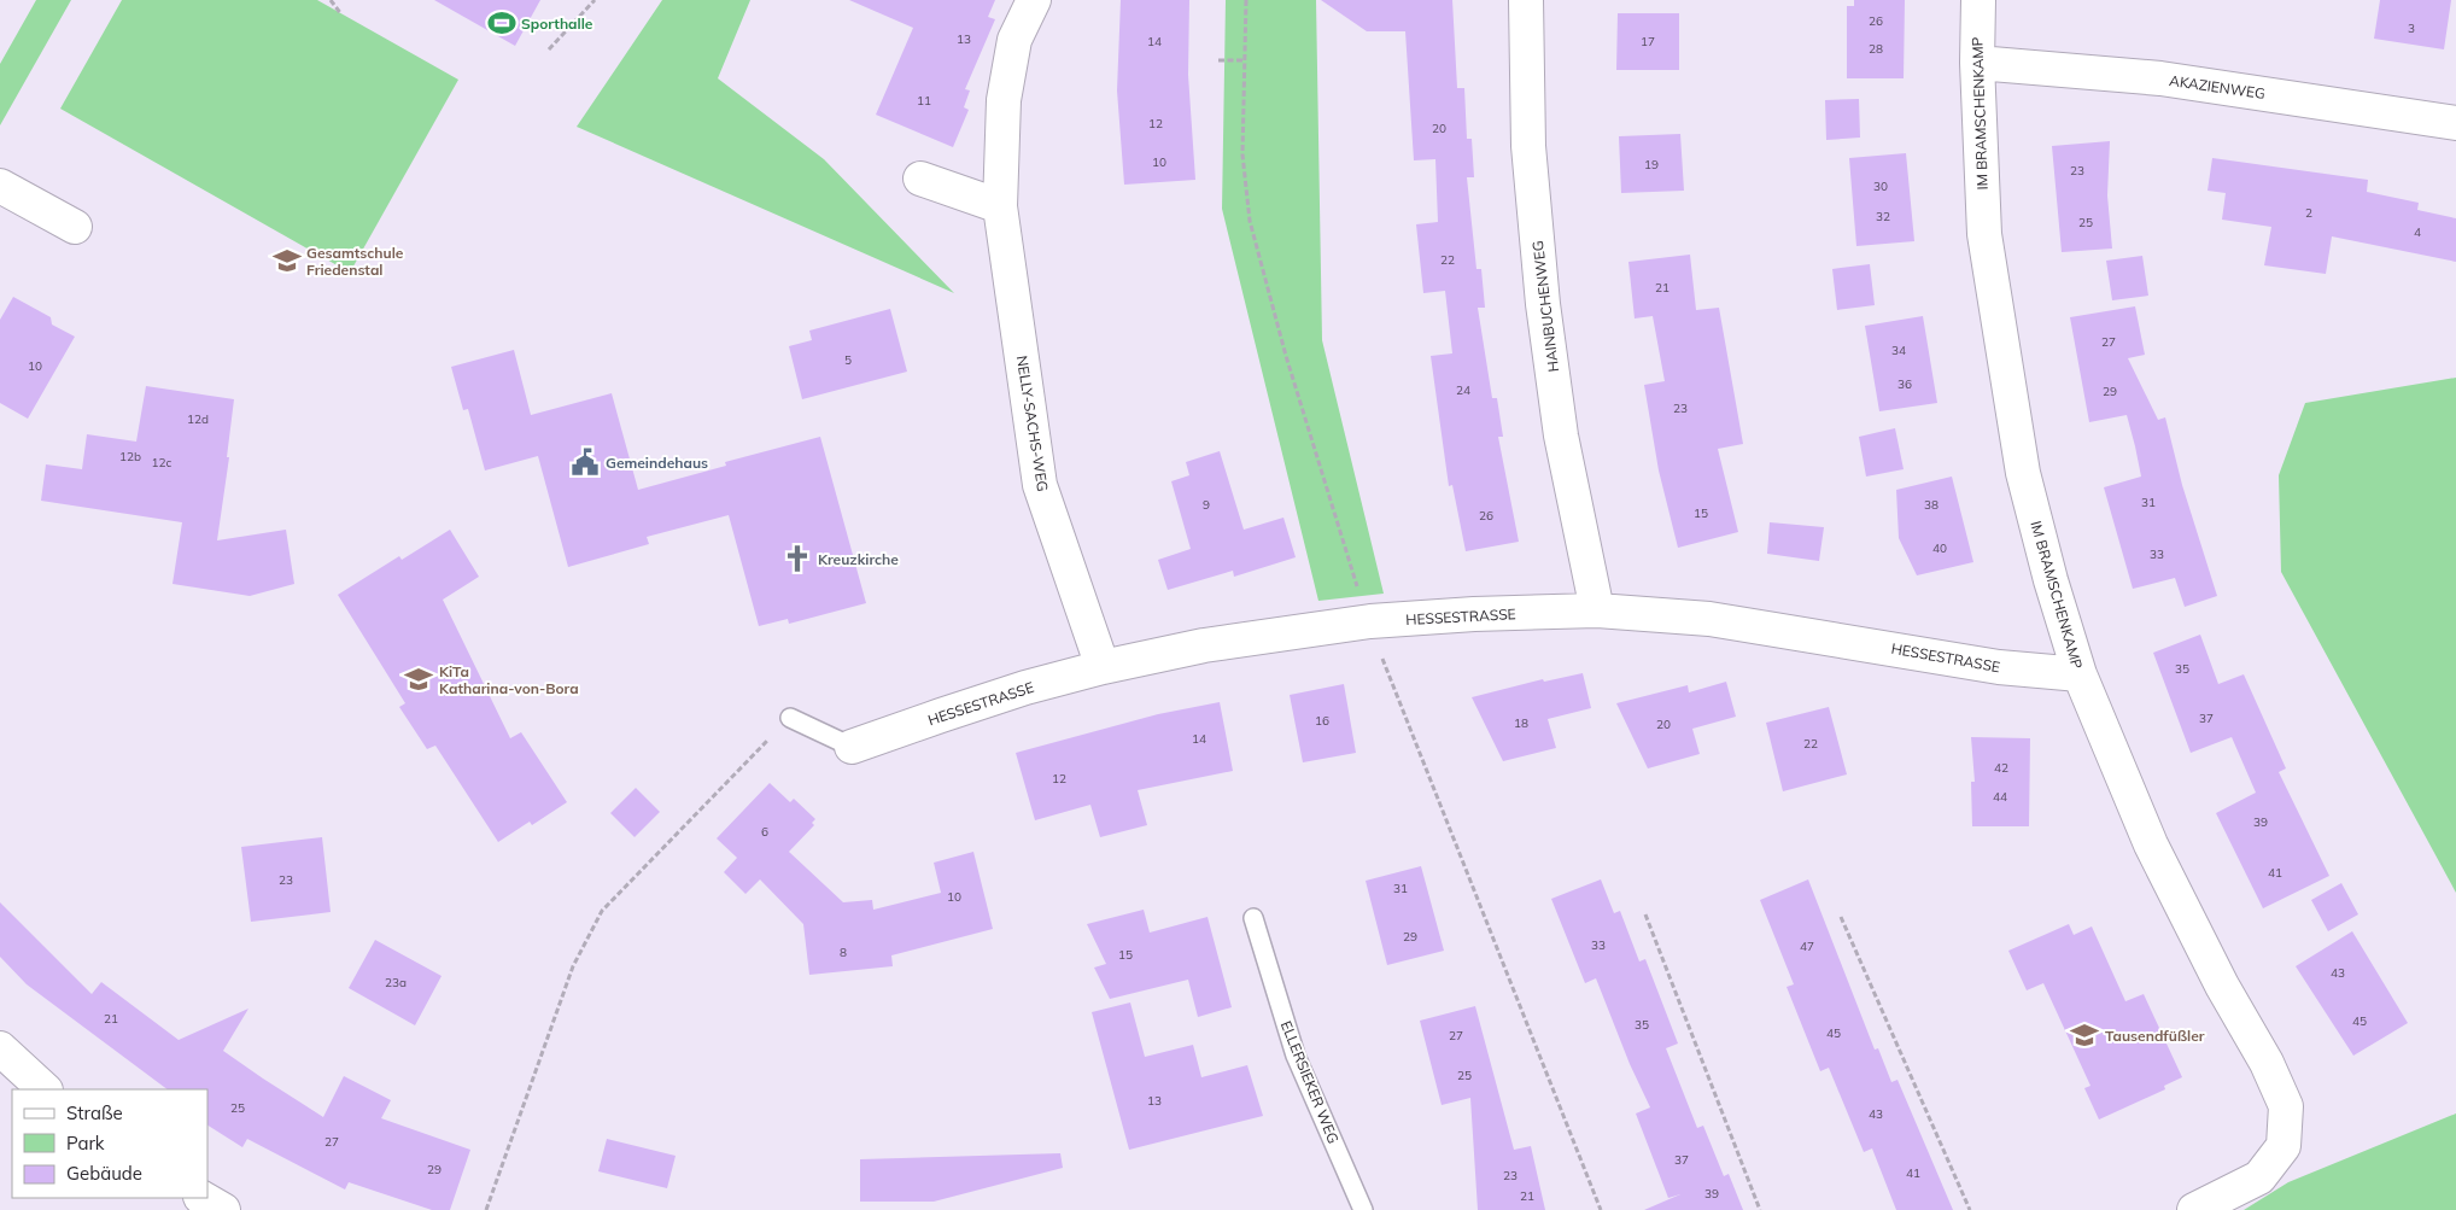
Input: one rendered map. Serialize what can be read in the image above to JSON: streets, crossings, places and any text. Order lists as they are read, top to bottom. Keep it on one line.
{"streets":{"street":["AKAZIENWEG","IM BRAMSCHENKAMP","HAINBUCHENWEG","NELLY-SACHS-WEG","HESSESTRASSE"],"lane":["ELLERSIEKER WEG"]},"crossings":[["AKAZIENWEG","IM BRAMSCHENKAMP"],["IM BRAMSCHENKAMP","HESSESTRASSE"],["HAINBUCHENWEG","HESSESTRASSE"],["NELLY-SACHS-WEG","HESSESTRASSE"]],"places":{"sports":["Sporthalle"],"school or university":["Gesamtschule Friedenstal","KiTa Katharina-von-Bora","Tausendfüßler"],"public building":["Gemeindehaus"],"church":["Kreuzkirche"]},"house_numbers":["26","3","13","14","17","28","11","12","20","10","19","23","30","2","32","25","4","22","21","27","34","5","10","36","24","29","23","12d","12b","12c","31","9","38","15","26","40","33","35","37","16","18","20","14","22","42","12","44","39","6","41","23","31","10","29","33","47","8","15","43","23a","21","45","35","45","27","25","13","25","43","27","37","29","41","23","39","21"],"legend":["Straße","Park","Gebäude"]}
